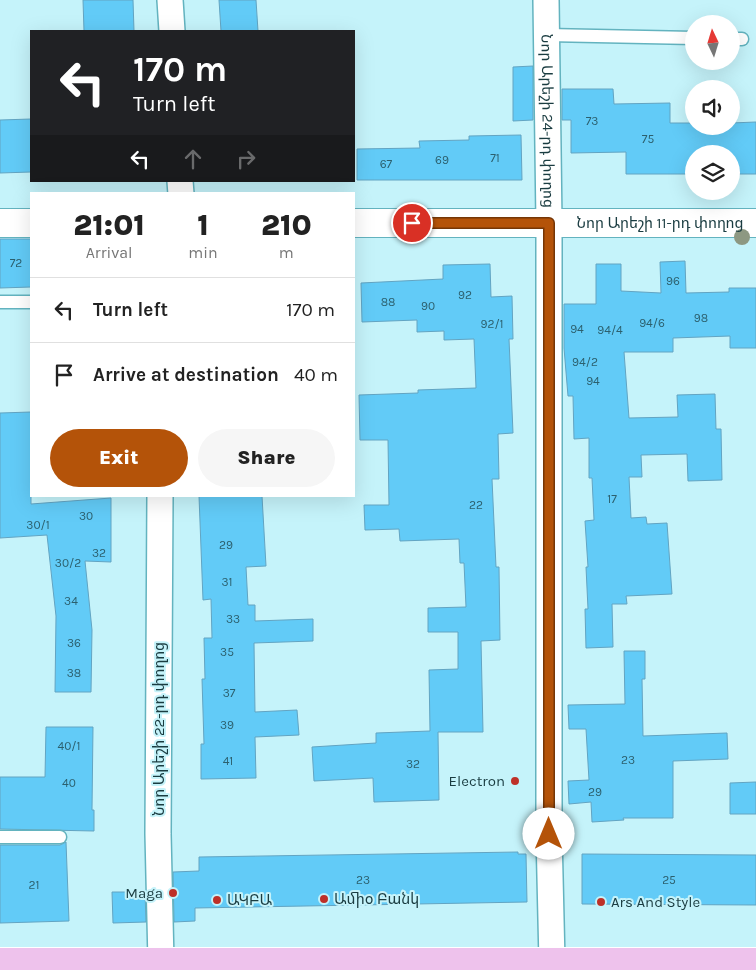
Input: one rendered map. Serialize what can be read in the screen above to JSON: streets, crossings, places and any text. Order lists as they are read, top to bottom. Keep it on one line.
{"streets":{"street":["Նոր Արեշի 24-րդ փողոց","Նոր Արեշի 11-րդ փողոց","Նոր Արեշի 22-րդ փողոց"]},"crossings":[["Նոր Արեշի 24-րդ փողոց","Նոր Արեշի 11-րդ փողոց"]],"places":["Electron","Maga","Ամիօ Բանկ","ԱԿԲԱ","Ars And Style"],"house_numbers":["73","75","71","69","67","72","96","92","88","90","98","94/6","92/1","94","94/4","94/2","94","17","22","30","30/1","29","32","30/2","31","34","33","36","35","38","37","39","40/1","23","41","32","40","29","23","25","21"],"north":"top","page":{"turn":["170 m","Turn left"],"eta":["21:01","Arrival","1","min","210","m"],"list":[{"name":"Turn left","value":"170 m"},{"name":"Arrive at destination","value":"40 m"}],"buttons":["Exit","Share"]}}
